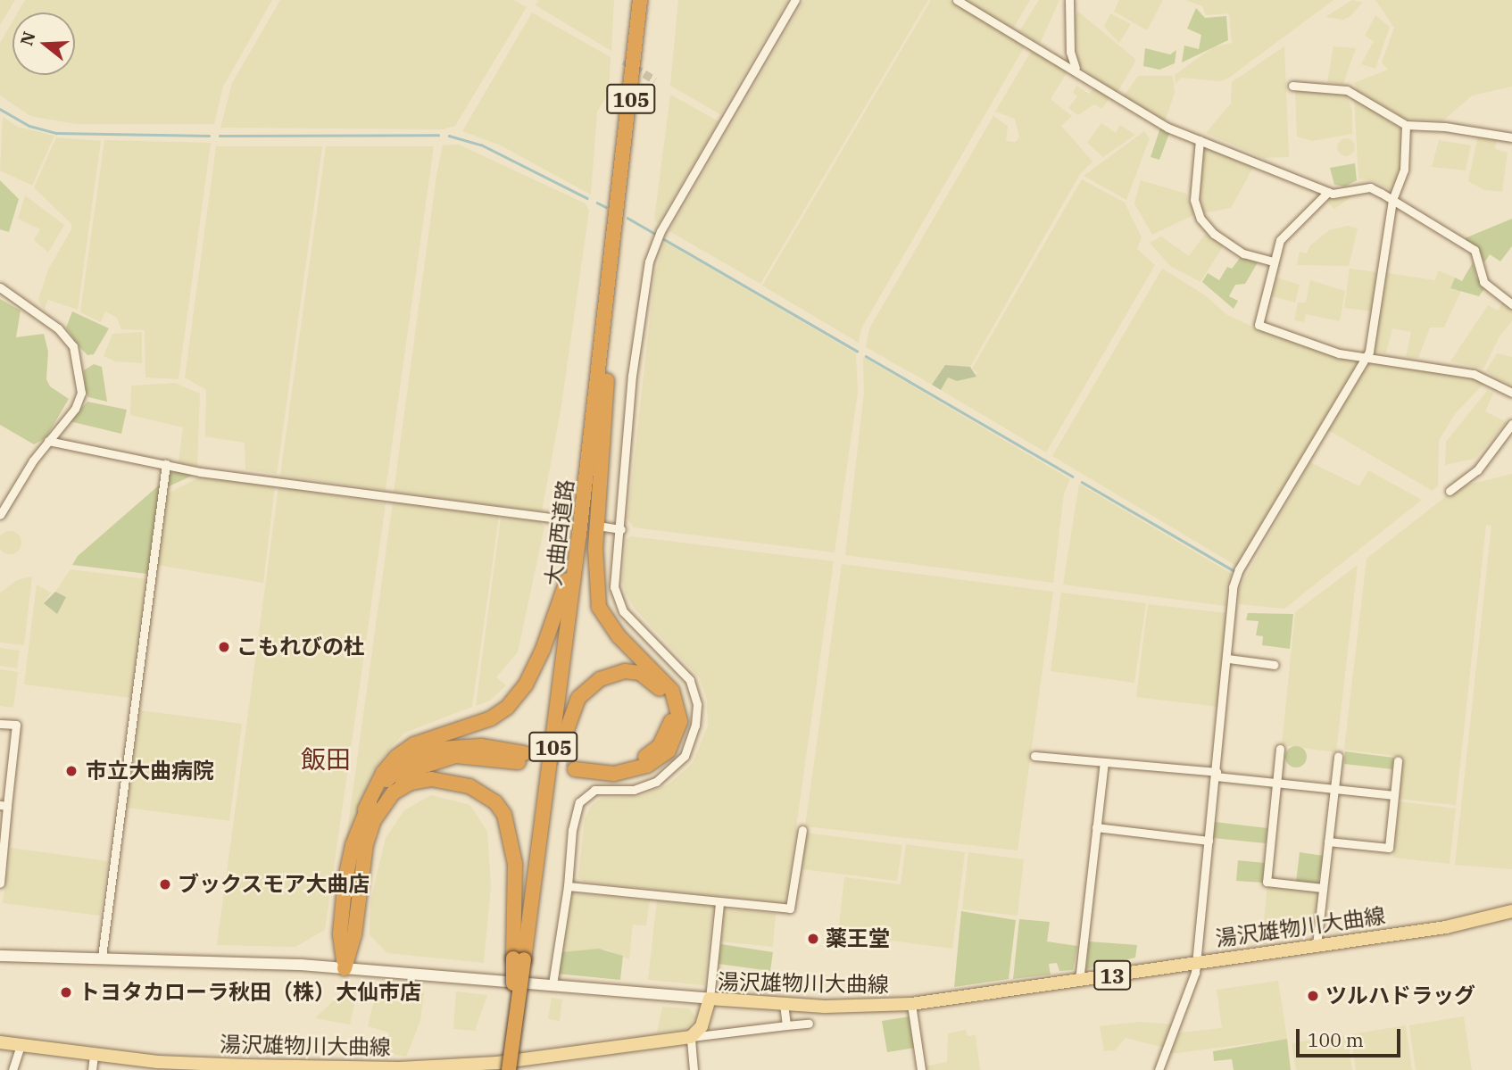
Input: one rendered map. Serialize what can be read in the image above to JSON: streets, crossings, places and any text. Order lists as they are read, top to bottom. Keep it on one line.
{"streets":{"highway":["105","大曲西道路"],"main road":["湯沢雄物川大曲線","13"]},"districts":["飯田"],"places":["こもれびの杜","市立大曲病院","ブックスモア大曲店","薬王堂","トヨタカローラ秋田（株）大仙市店","ツルハドラッグ"],"scale_bar":"100 m","north":"left"}
